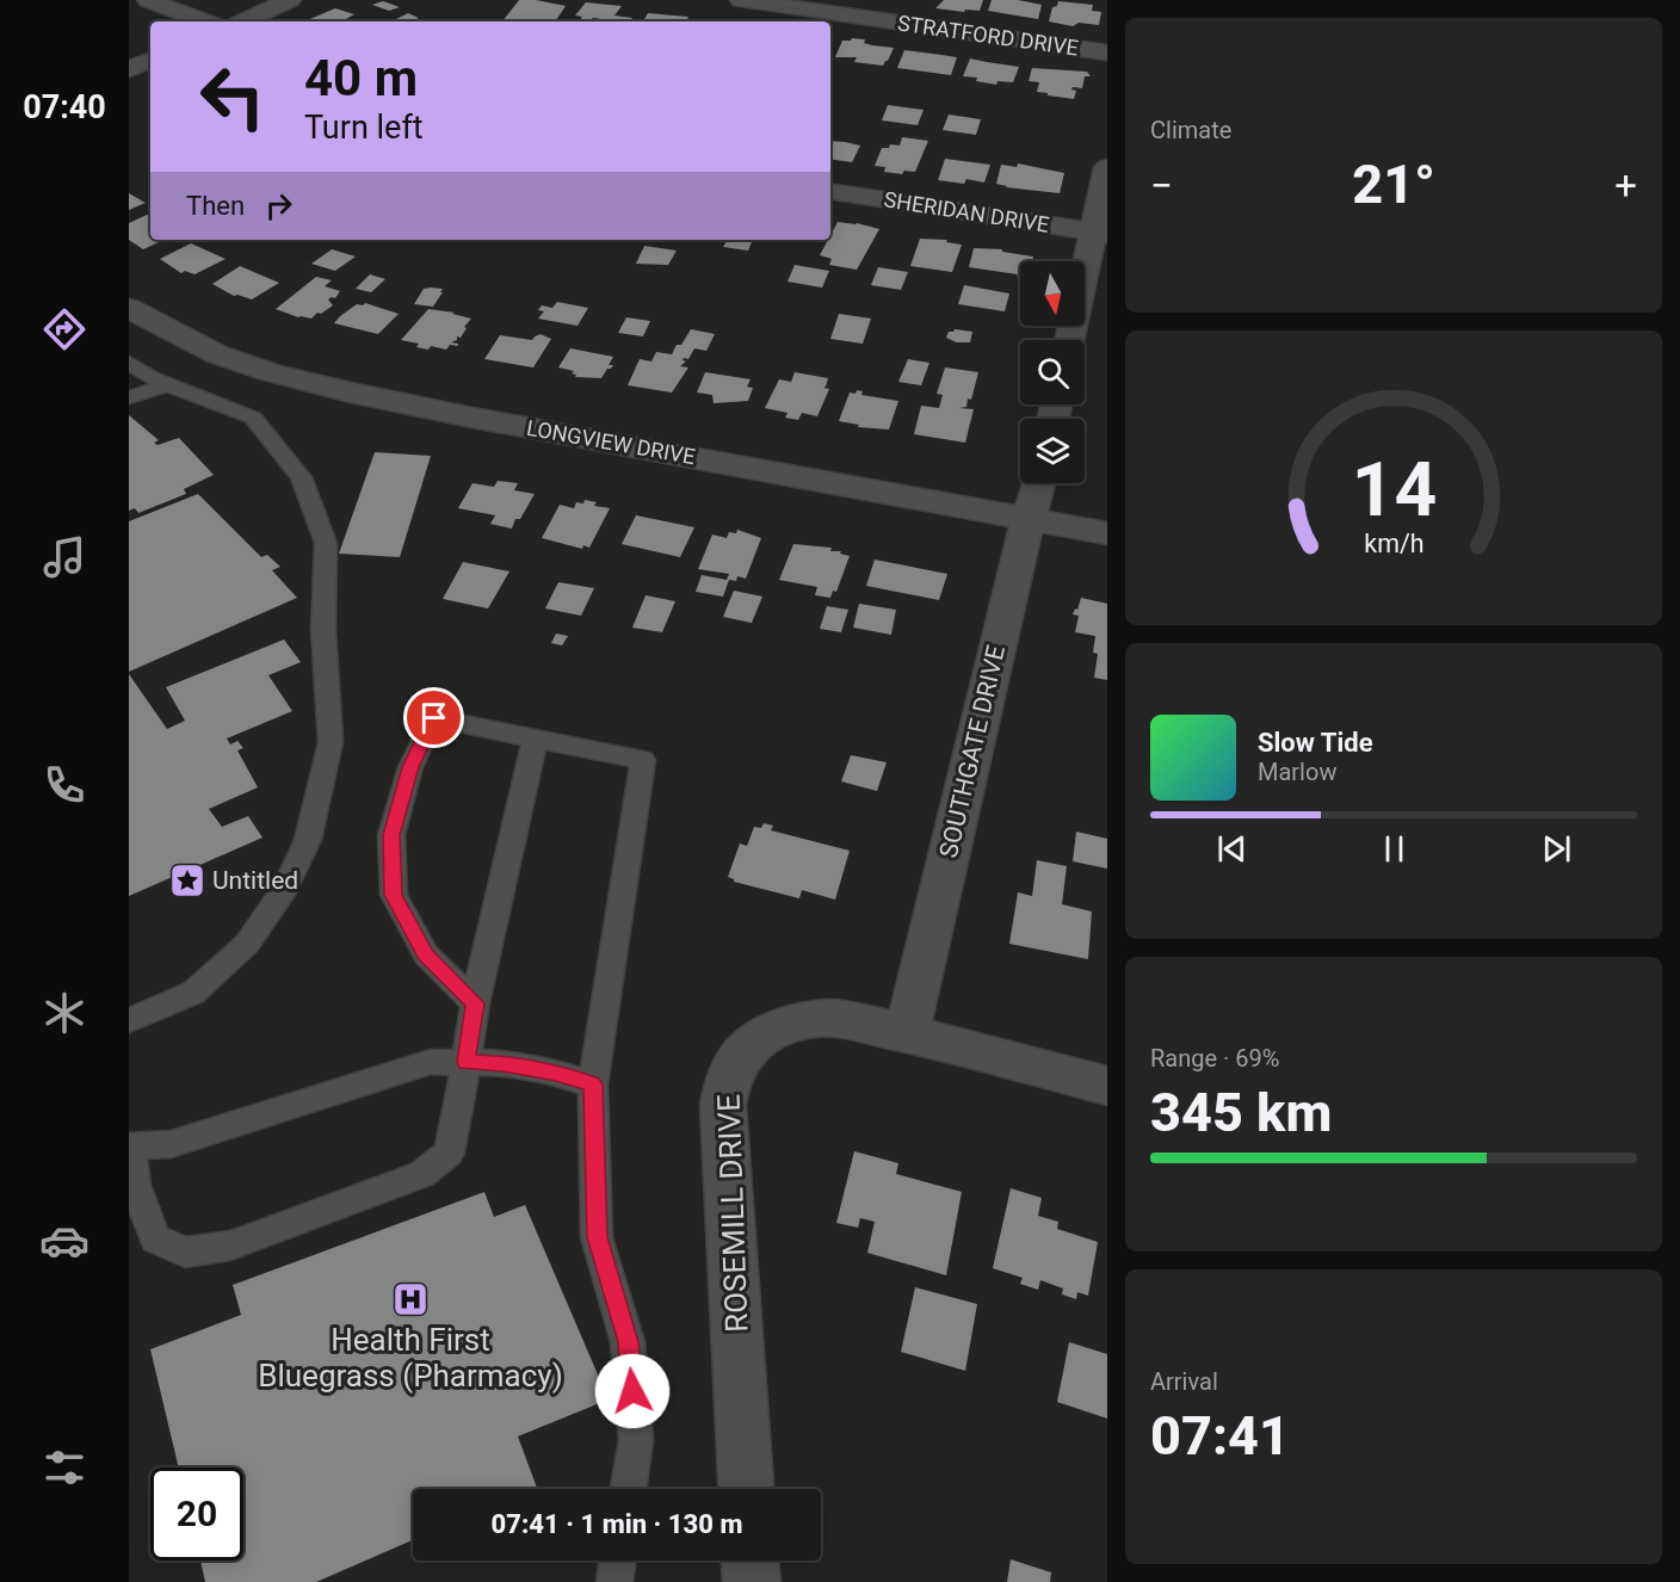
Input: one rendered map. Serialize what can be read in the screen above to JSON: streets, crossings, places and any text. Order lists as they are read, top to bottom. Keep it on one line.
{"streets":{"street":["STRATFORD DRIVE","SHERIDAN DRIVE","LONGVIEW DRIVE","SOUTHGATE DRIVE","ROSEMILL DRIVE"]},"crossings":[["LONGVIEW DRIVE","SOUTHGATE DRIVE"],["SOUTHGATE DRIVE","ROSEMILL DRIVE"]],"places":{"place":["Untitled"],"hospital":["Health First Bluegrass (Pharmacy)"]},"north":"bottom","page":{"tabs":"07:40","tile":["Climate",["Range · 69%","345 km"],["Arrival","07:41"]],"turn":["40 m","Turn left"],"heat":["−","21°","+"],"then":"Then","song":["Slow Tide","Marlow"],"limit":"20","trip":"07:41 · 1 min · 130 m","gauge":["14","km/h"]}}
